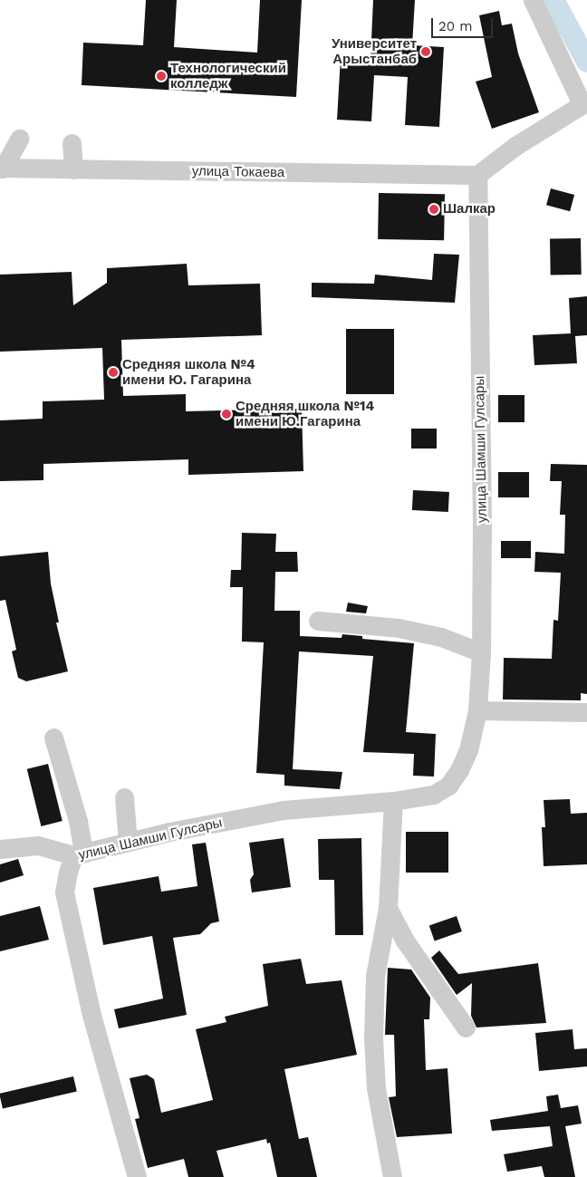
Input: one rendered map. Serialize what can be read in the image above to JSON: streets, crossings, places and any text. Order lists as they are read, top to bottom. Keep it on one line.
{"streets":{"street":["улица Токаева","улица Шамши Гулсары"]},"crossings":[["улица Токаева","улица Шамши Гулсары"]],"places":["Университет Арыстанбаб","Технологический колледж","Шалкар","Средняя школа №4 имени Ю. Гагарина","Средняя школа №14 имени Ю.Гагарина"],"scale_bar":"20 m"}
